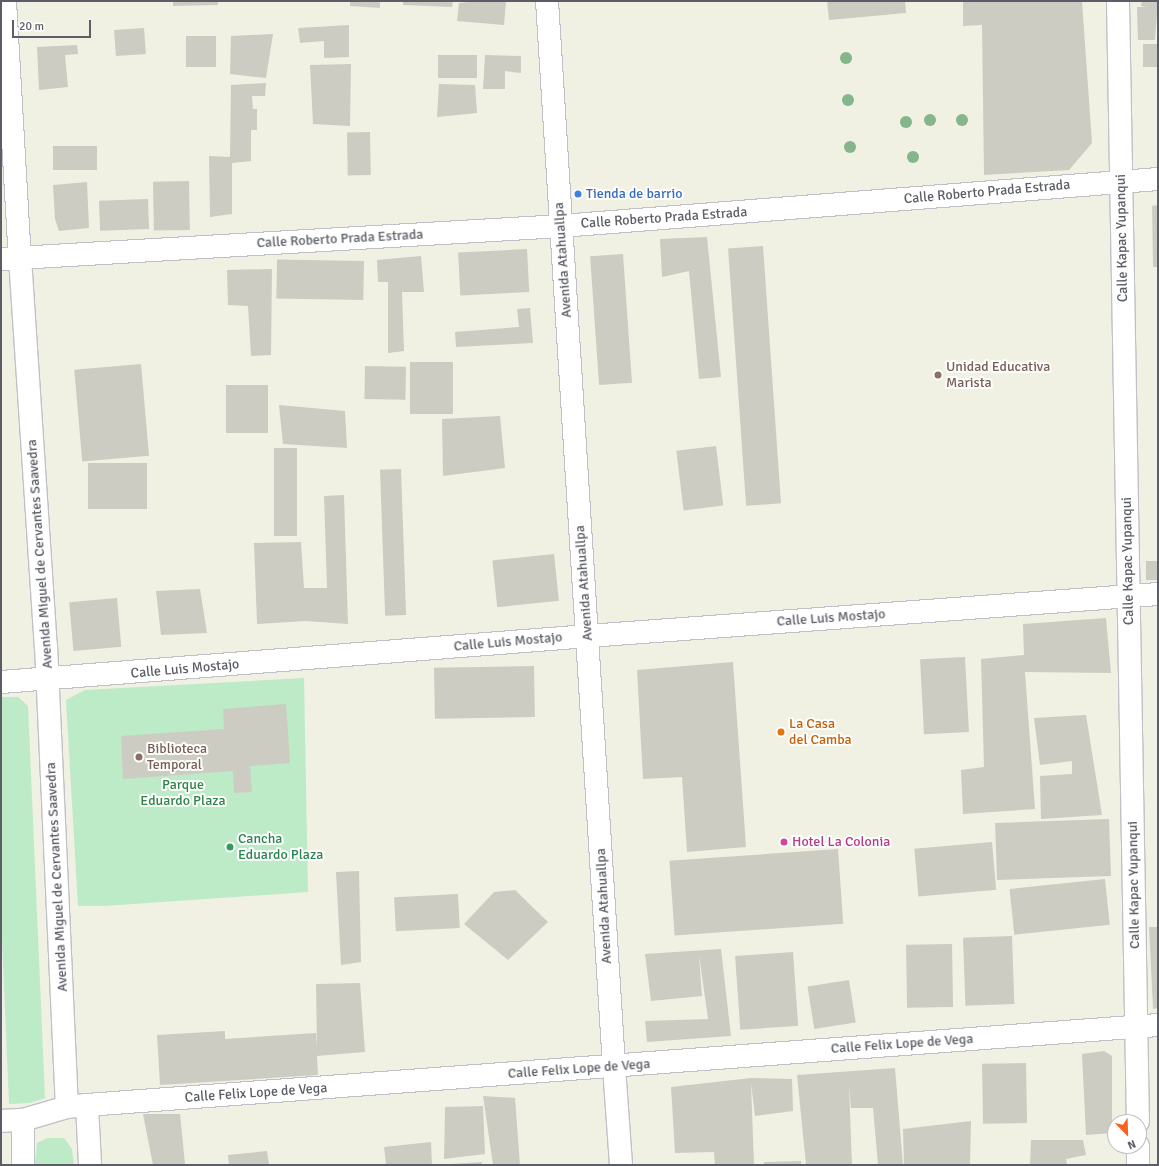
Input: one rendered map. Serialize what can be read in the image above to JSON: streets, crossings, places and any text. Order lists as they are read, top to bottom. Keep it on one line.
{"streets":{"street":["Calle Roberto Prada Estrada","Calle Kapac Yupanqui","Avenida Atahuallpa","Avenida Miguel de Cervantes Saavedra","Calle Luis Mostajo","Calle Felix Lope de Vega"]},"crossings":[["Calle Roberto Prada Estrada","Calle Kapac Yupanqui"],["Calle Roberto Prada Estrada","Avenida Atahuallpa"],["Calle Roberto Prada Estrada","Avenida Miguel de Cervantes Saavedra"],["Calle Kapac Yupanqui","Calle Luis Mostajo"],["Calle Kapac Yupanqui","Calle Felix Lope de Vega"],["Avenida Atahuallpa","Calle Luis Mostajo"],["Avenida Atahuallpa","Calle Felix Lope de Vega"],["Avenida Miguel de Cervantes Saavedra","Calle Luis Mostajo"],["Avenida Miguel de Cervantes Saavedra","Calle Felix Lope de Vega"]],"parks":["Parque Eduardo Plaza"],"places":["Tienda de barrio","Unidad Educativa Marista","La Casa del Camba","Biblioteca Temporal","Hotel La Colonia","Cancha Eduardo Plaza"],"scale_bar":"20 m","north":"bottom right"}
